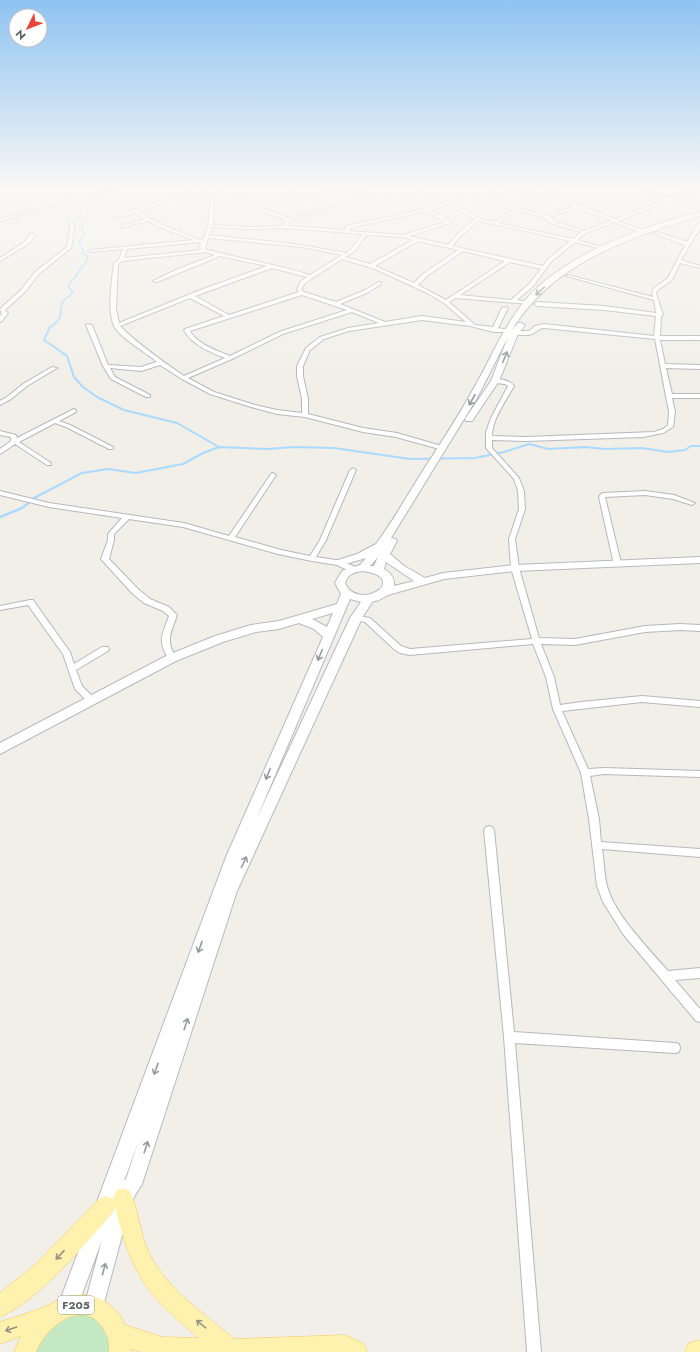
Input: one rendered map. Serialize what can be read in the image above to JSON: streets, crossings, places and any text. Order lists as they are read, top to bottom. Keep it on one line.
{"streets":{"main road":["F205"]},"north":"bottom left"}
